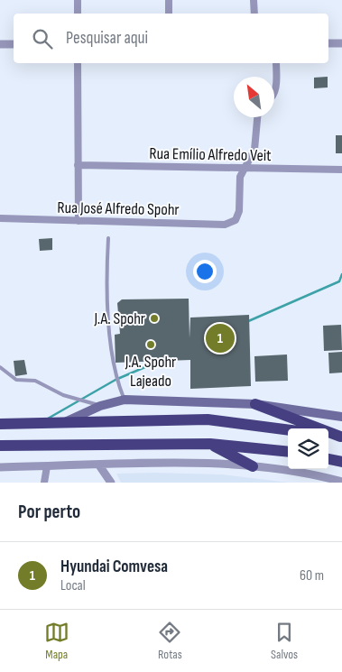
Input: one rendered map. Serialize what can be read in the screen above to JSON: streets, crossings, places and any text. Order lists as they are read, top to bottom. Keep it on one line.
{"streets":{"street":["Rua Emílio Alfredo Veit","Rua José Alfredo Spohr"]},"crossings":[["Rua Emílio Alfredo Veit","Rua José Alfredo Spohr"]],"places":["J.A. Spohr","J.A. Spohr Lajeado"],"north":"top left","page":{"search":"Pesquisar aqui","pins":"1","heading":"Por perto","list":[{"mark":"1","name":"Hyundai Comvesa","note":"Local","value":"60 m"}],"nav":["Mapa","Rotas","Salvos"]}}
